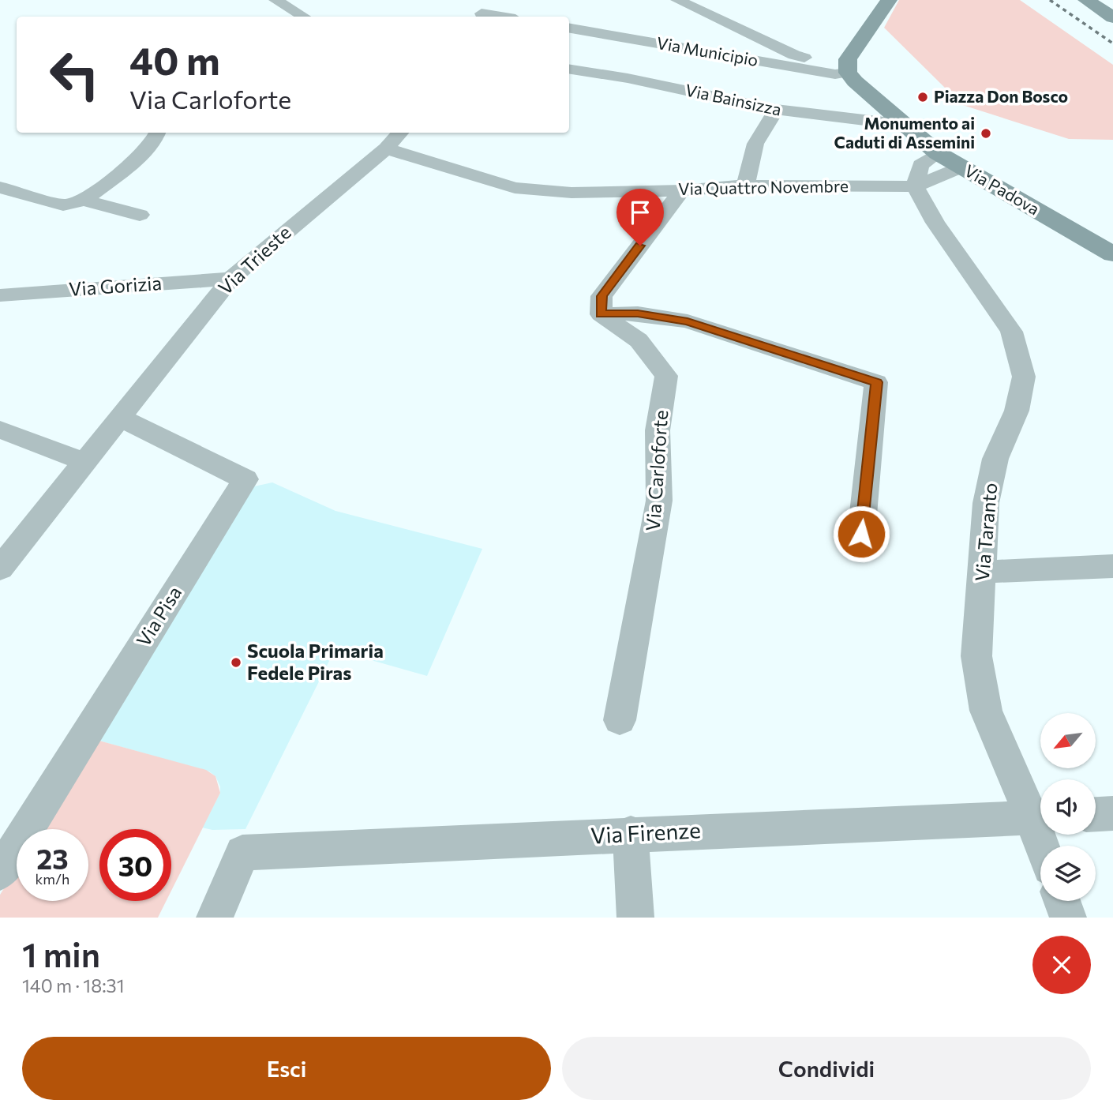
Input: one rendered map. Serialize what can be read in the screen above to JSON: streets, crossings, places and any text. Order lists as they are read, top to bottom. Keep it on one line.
{"streets":{"street":["Via Municipio","Via Bainsizza","Via Quattro Novembre","Via Padova","Via Trieste","Via Gorizia","Via Carloforte","Via Taranto","Via Pisa","Via Firenze"]},"crossings":[["Via Municipio","Via Padova"],["Via Bainsizza","Via Padova"],["Via Quattro Novembre","Via Trieste"],["Via Quattro Novembre","Via Taranto"],["Via Trieste","Via Gorizia"],["Via Trieste","Via Pisa"],["Via Taranto","Via Firenze"]],"places":["Piazza Don Bosco","Monumento ai Caduti di Assemini","Scuola Primaria Fedele Piras"],"north":"bottom left","page":{"turn":["40 m","Via Carloforte"],"speed":"23 km/h","limit":"30","heading":["1 min","140 m · 18:31"],"buttons":["Esci","Condividi"]}}
